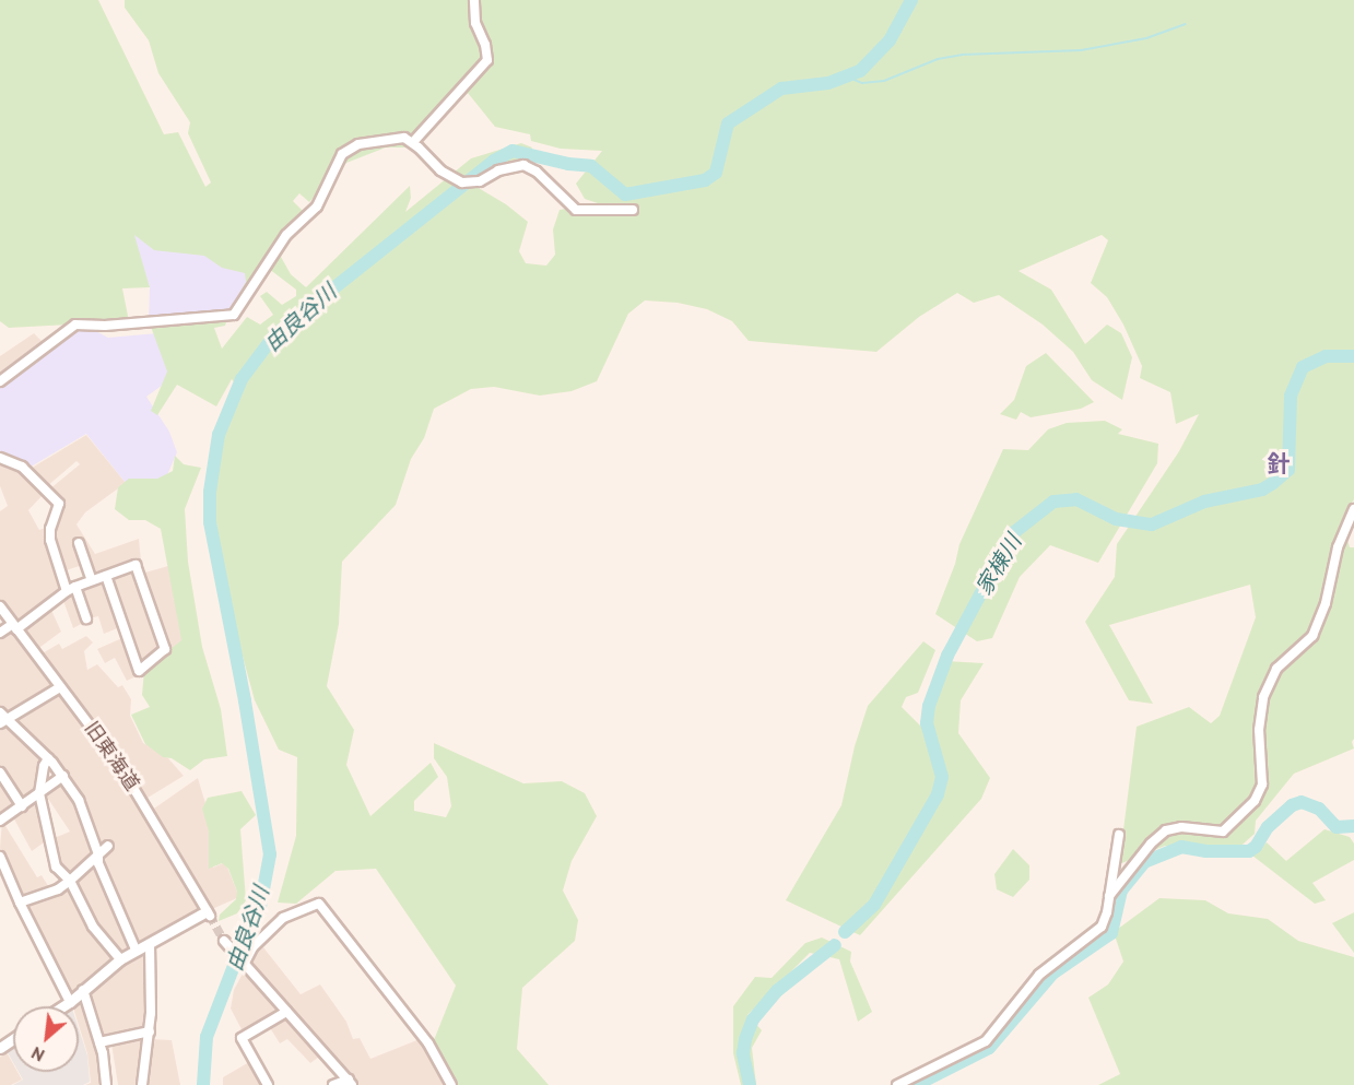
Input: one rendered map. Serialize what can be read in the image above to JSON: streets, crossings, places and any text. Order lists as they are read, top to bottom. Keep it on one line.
{"streets":{"street":["旧東海道"]},"districts":["針"],"water":["由良谷川","家棟川"],"north":"bottom left"}
